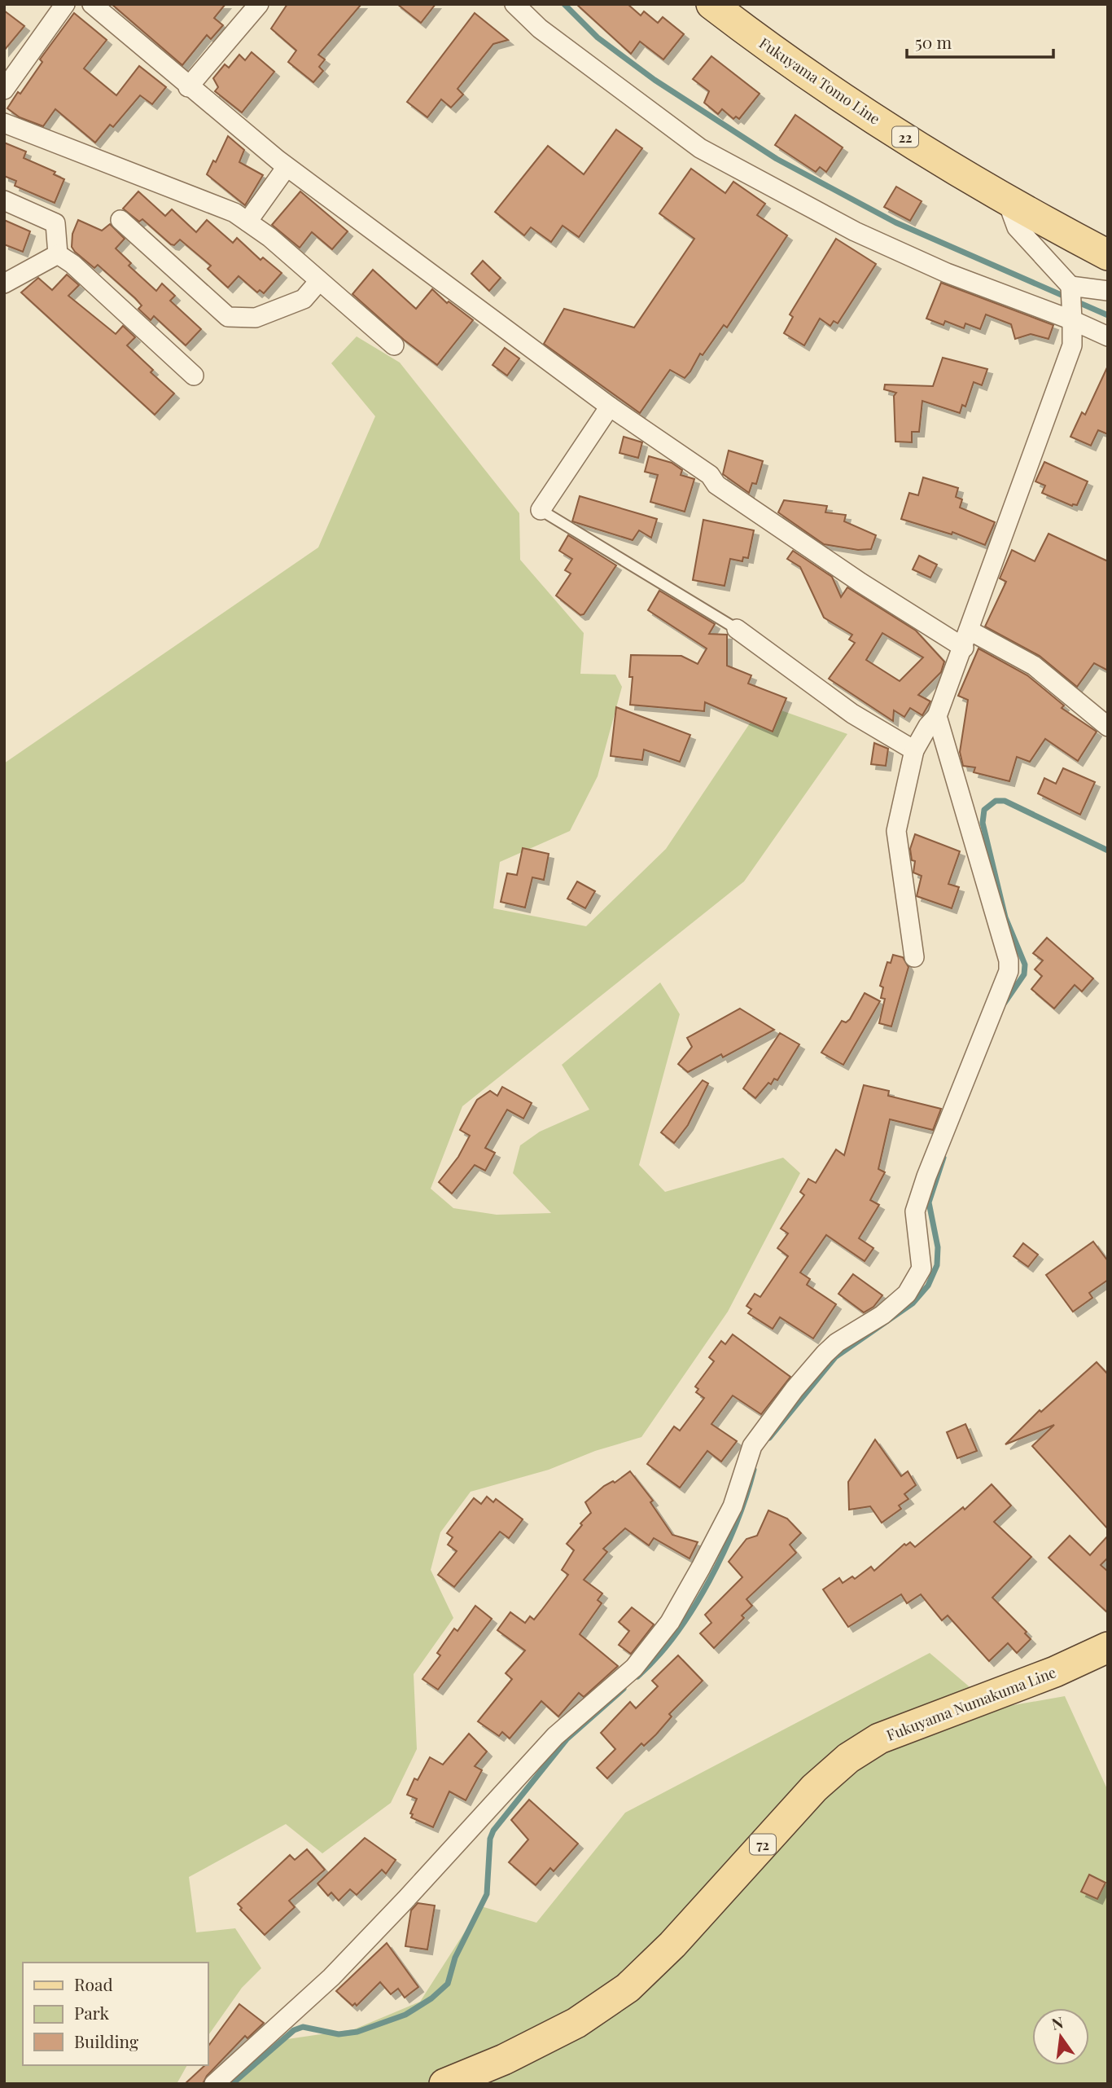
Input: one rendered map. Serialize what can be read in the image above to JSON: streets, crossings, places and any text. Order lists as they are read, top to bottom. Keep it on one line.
{"streets":{"main road":["Fukuyama Tomo Line","22","Fukuyama Numakuma Line","72"]},"legend":["Road","Park","Building"],"scale_bar":"50 m","north":"top"}
